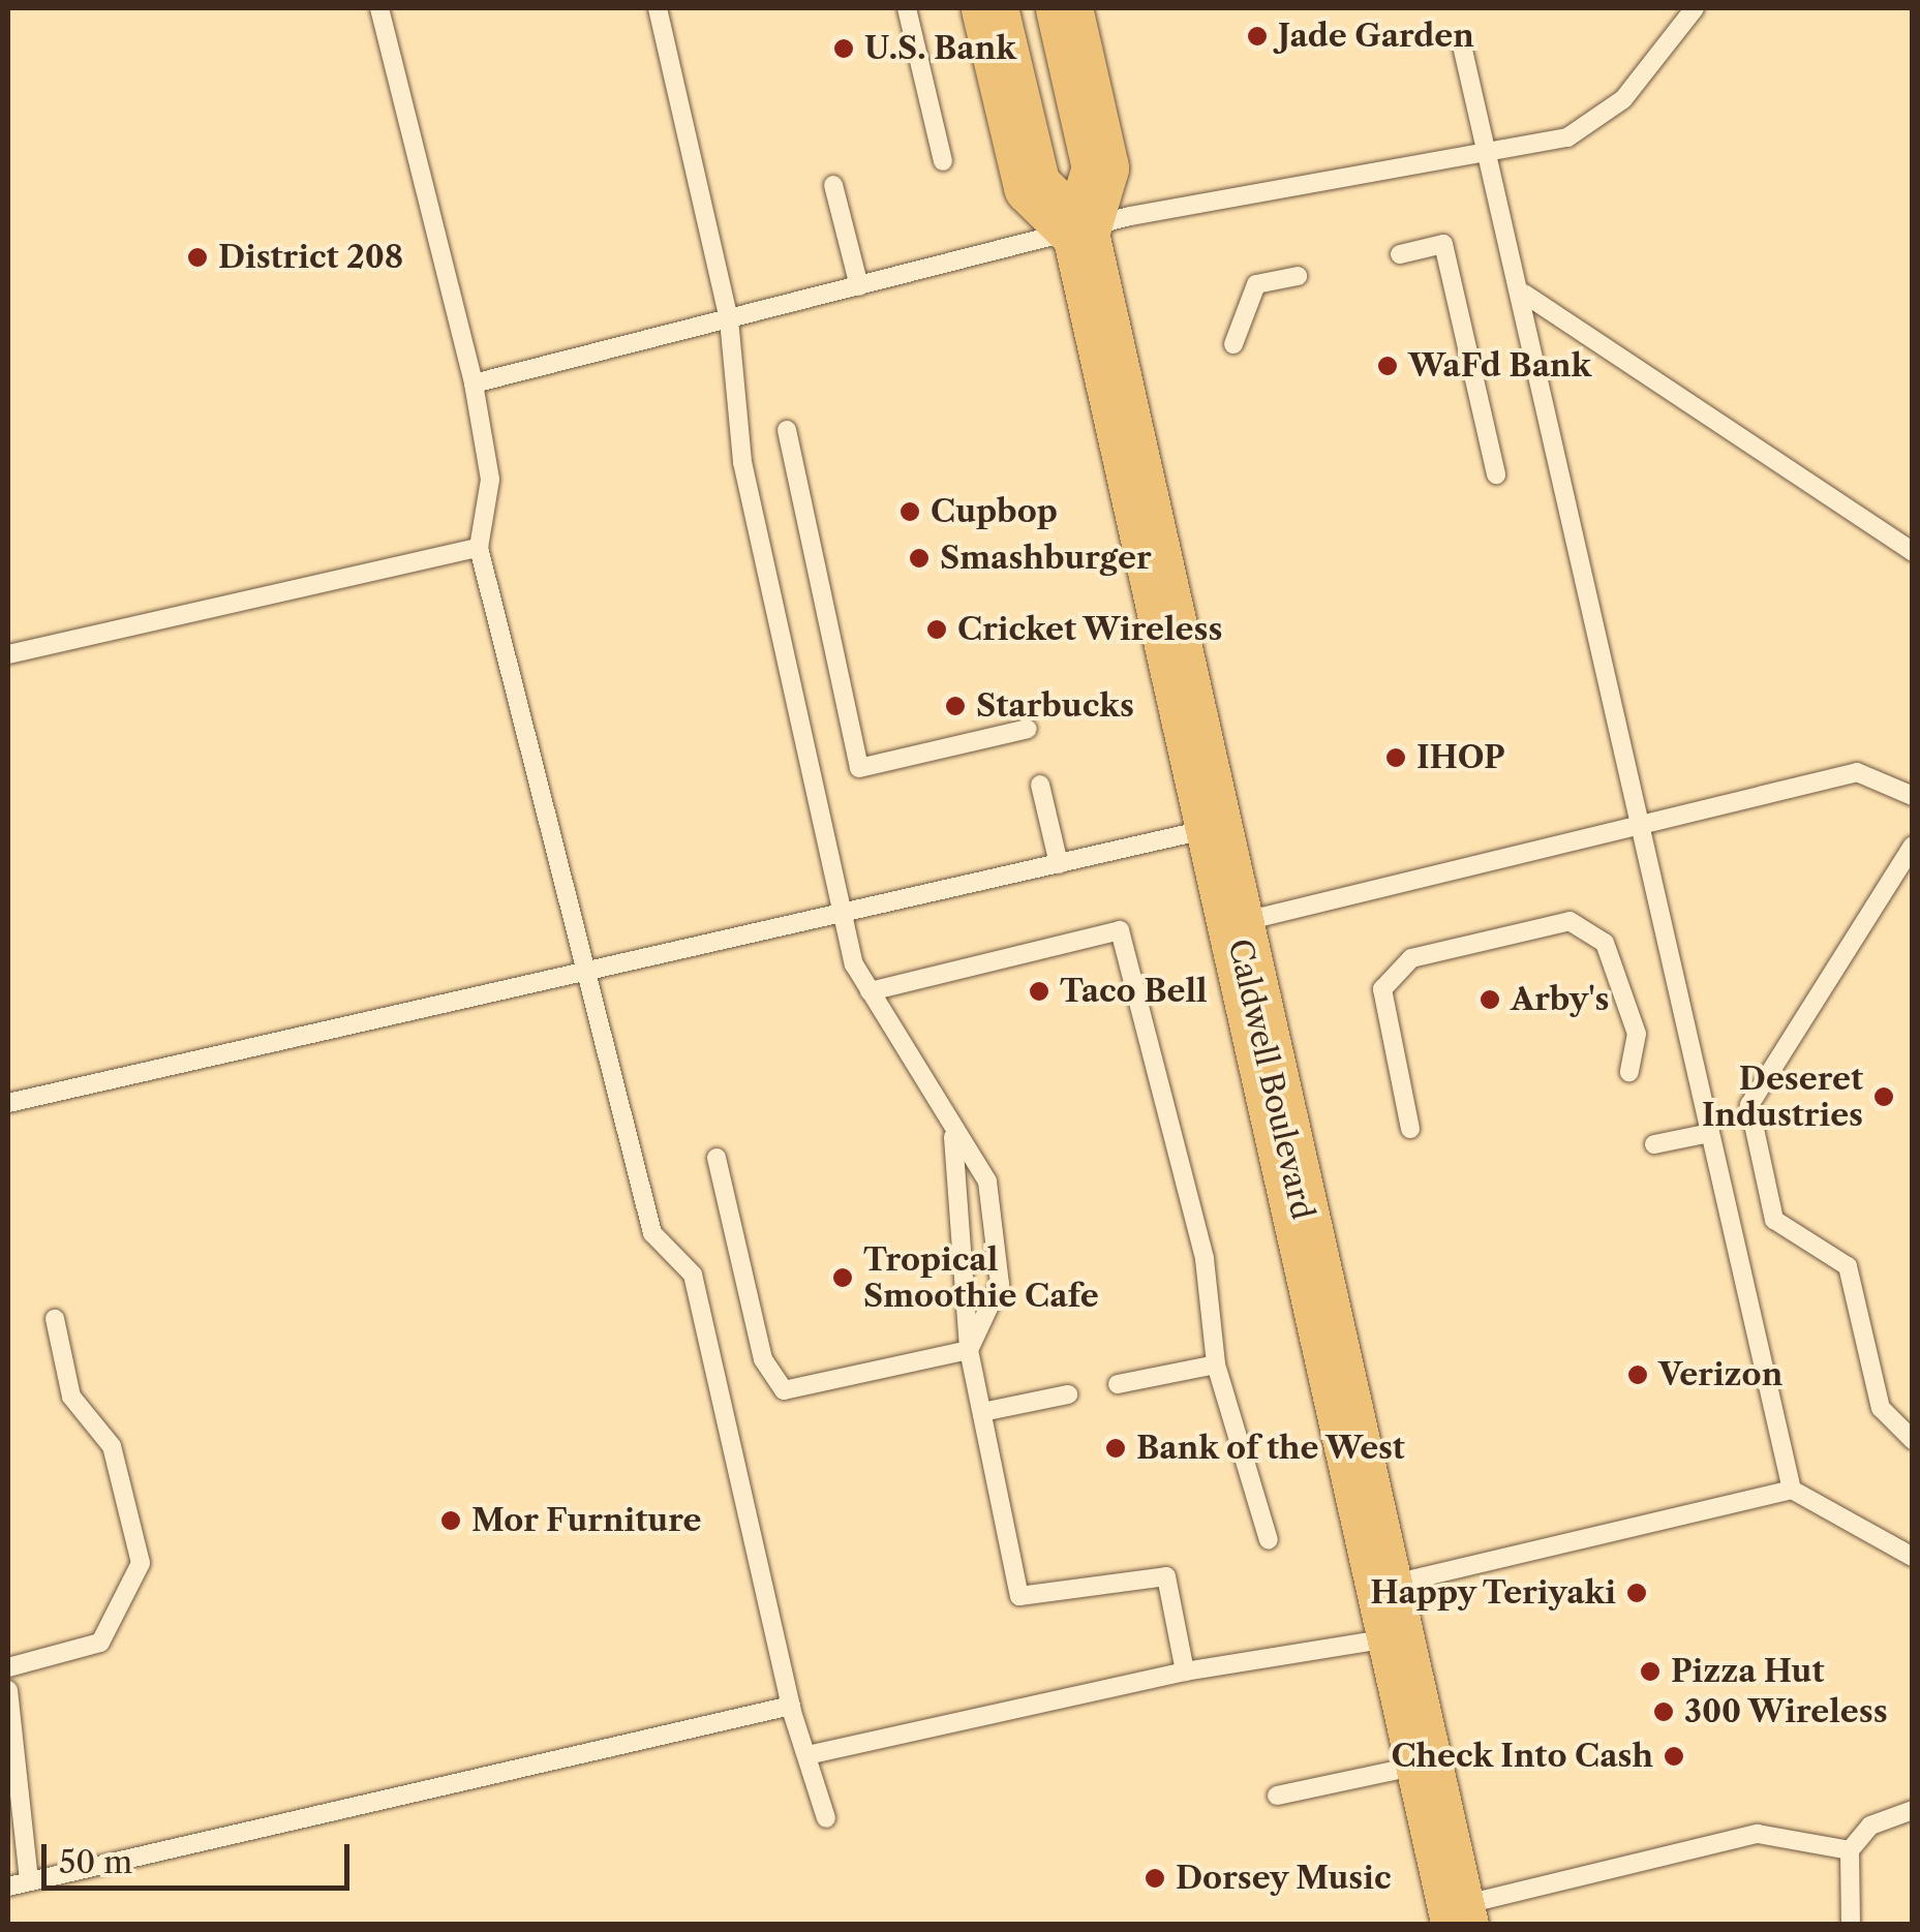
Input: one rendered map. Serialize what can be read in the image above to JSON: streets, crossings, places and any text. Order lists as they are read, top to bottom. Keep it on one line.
{"streets":{"main road":["Caldwell Boulevard"]},"places":["Jade Garden","U.S. Bank","District 208","WaFd Bank","Cupbop","Smashburger","Cricket Wireless","Starbucks","IHOP","Taco Bell","Arby's","Deseret Industries","Tropical Smoothie Cafe","Verizon","Bank of the West","Mor Furniture","Happy Teriyaki","Pizza Hut","300 Wireless","Check Into Cash","Dorsey Music"],"scale_bar":"50 m"}
